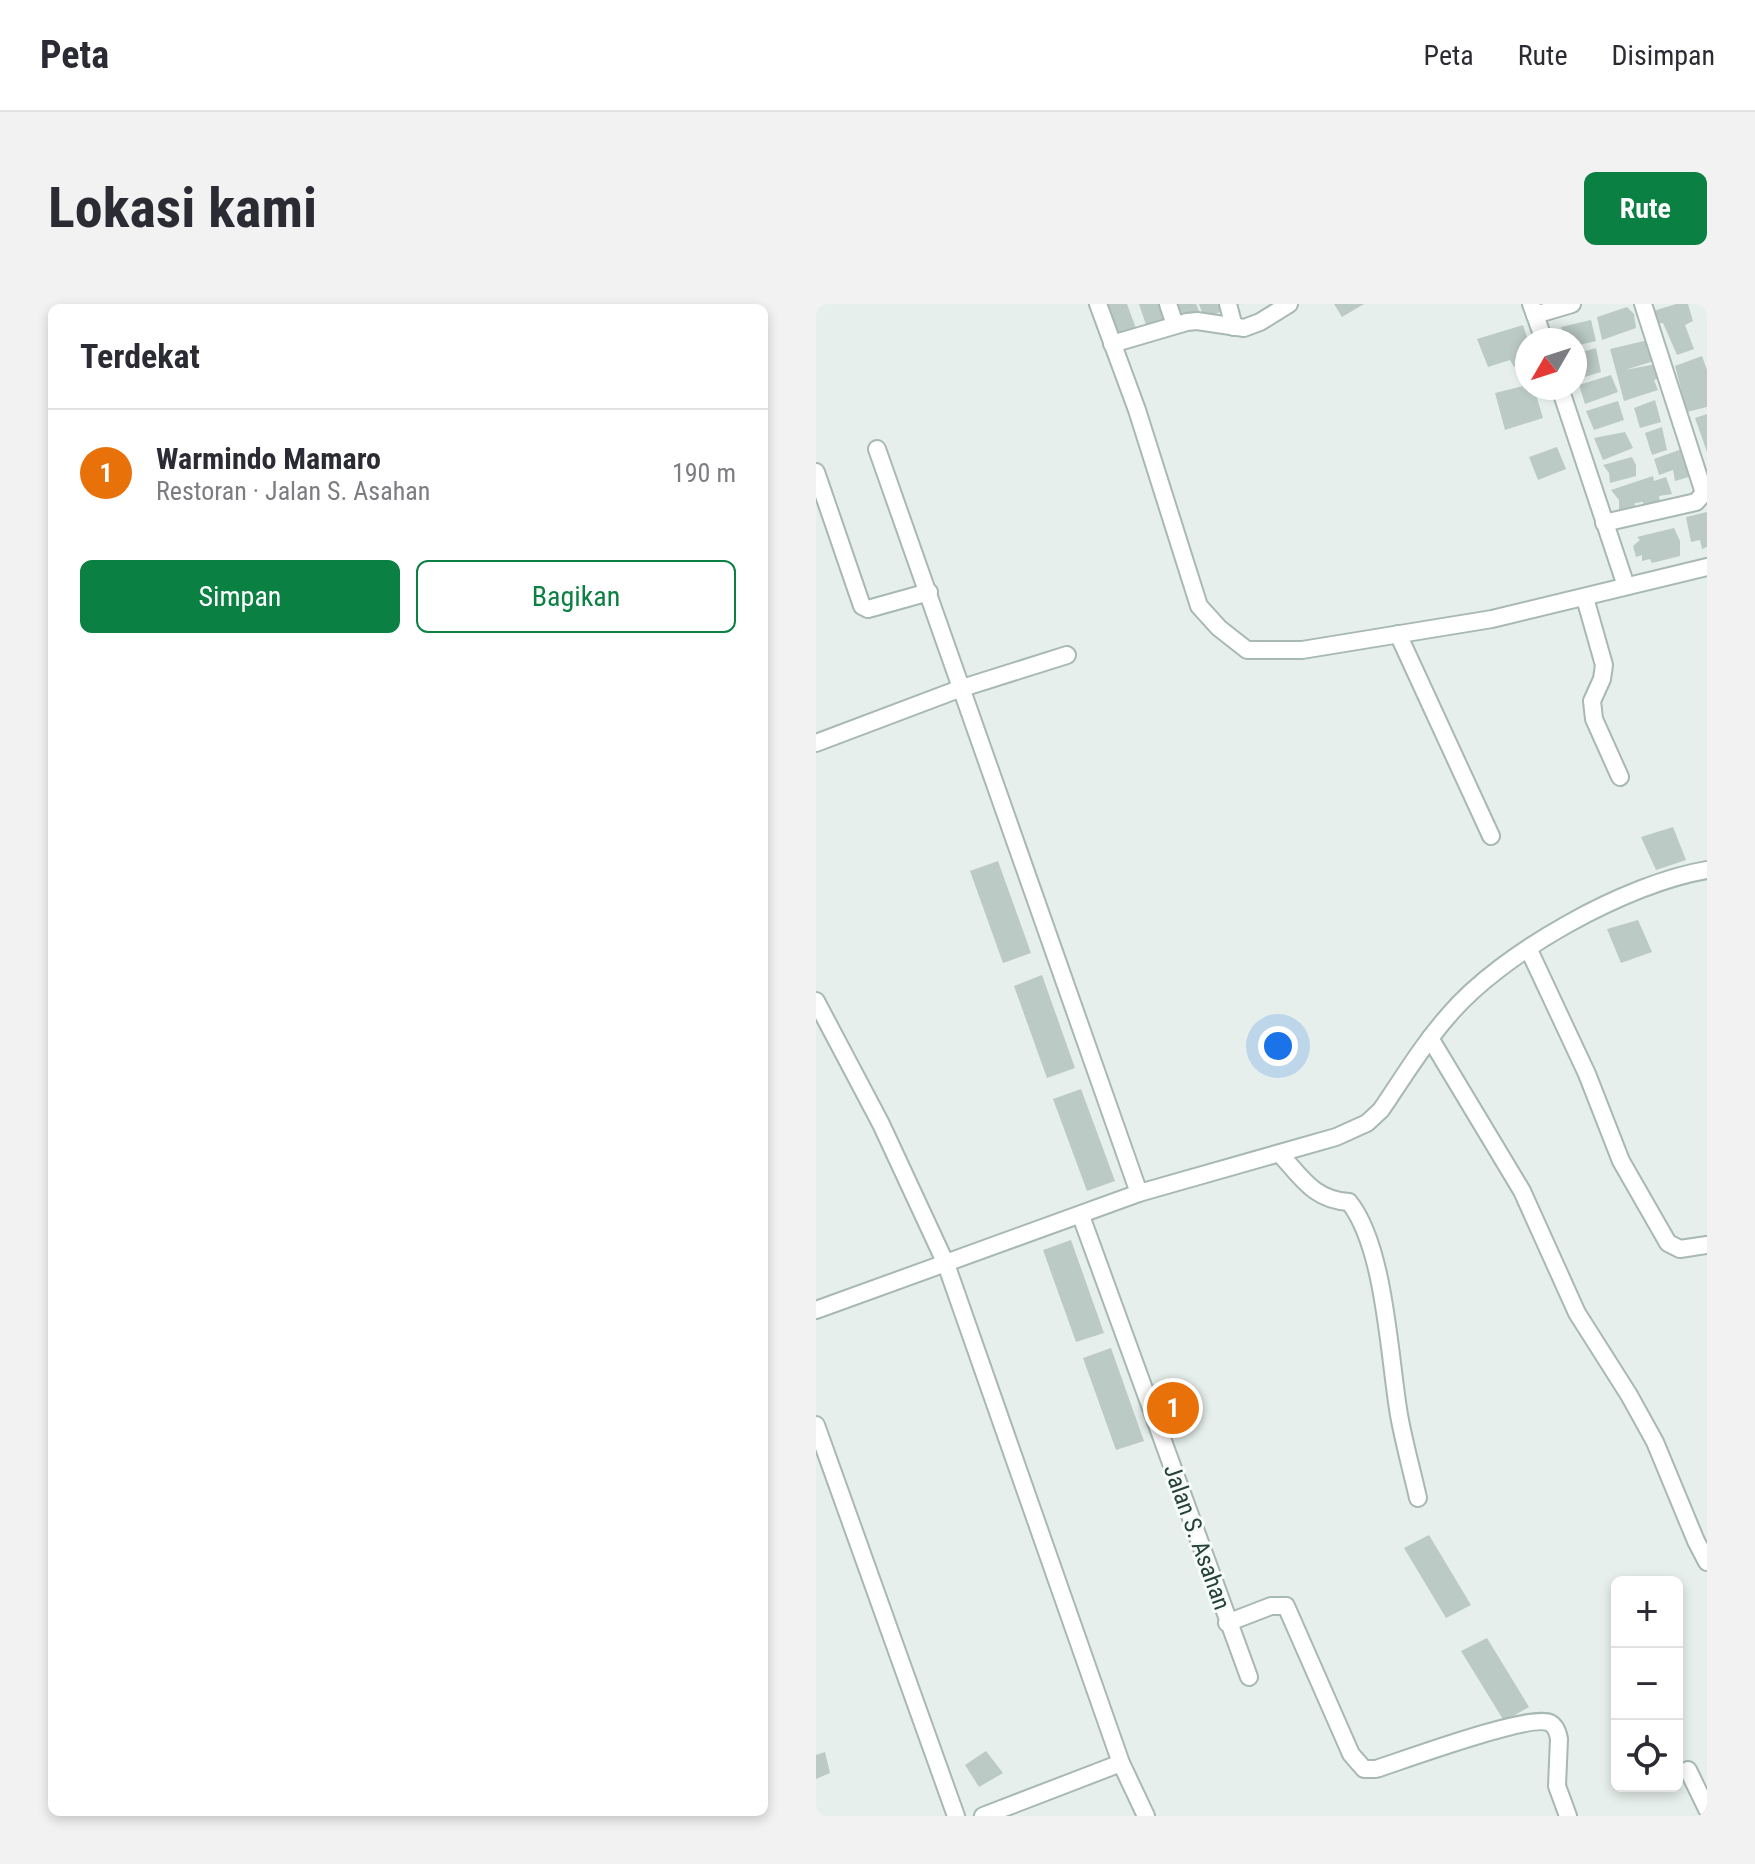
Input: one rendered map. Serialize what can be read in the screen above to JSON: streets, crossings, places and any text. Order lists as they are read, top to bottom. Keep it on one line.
{"streets":{"street":["Jalan S. Asahan"]},"north":"bottom left","page":{"header":"Peta","nav":["Peta","Rute","Disimpan"],"buttons":["Rute",["Simpan","Bagikan"]],"title":"Lokasi kami","heading":"Terdekat","list":[{"mark":"1","name":"Warmindo Mamaro","note":"Restoran · Jalan S. Asahan","value":"190 m"}],"pins":"1","map_buttons":["+","−"]}}
